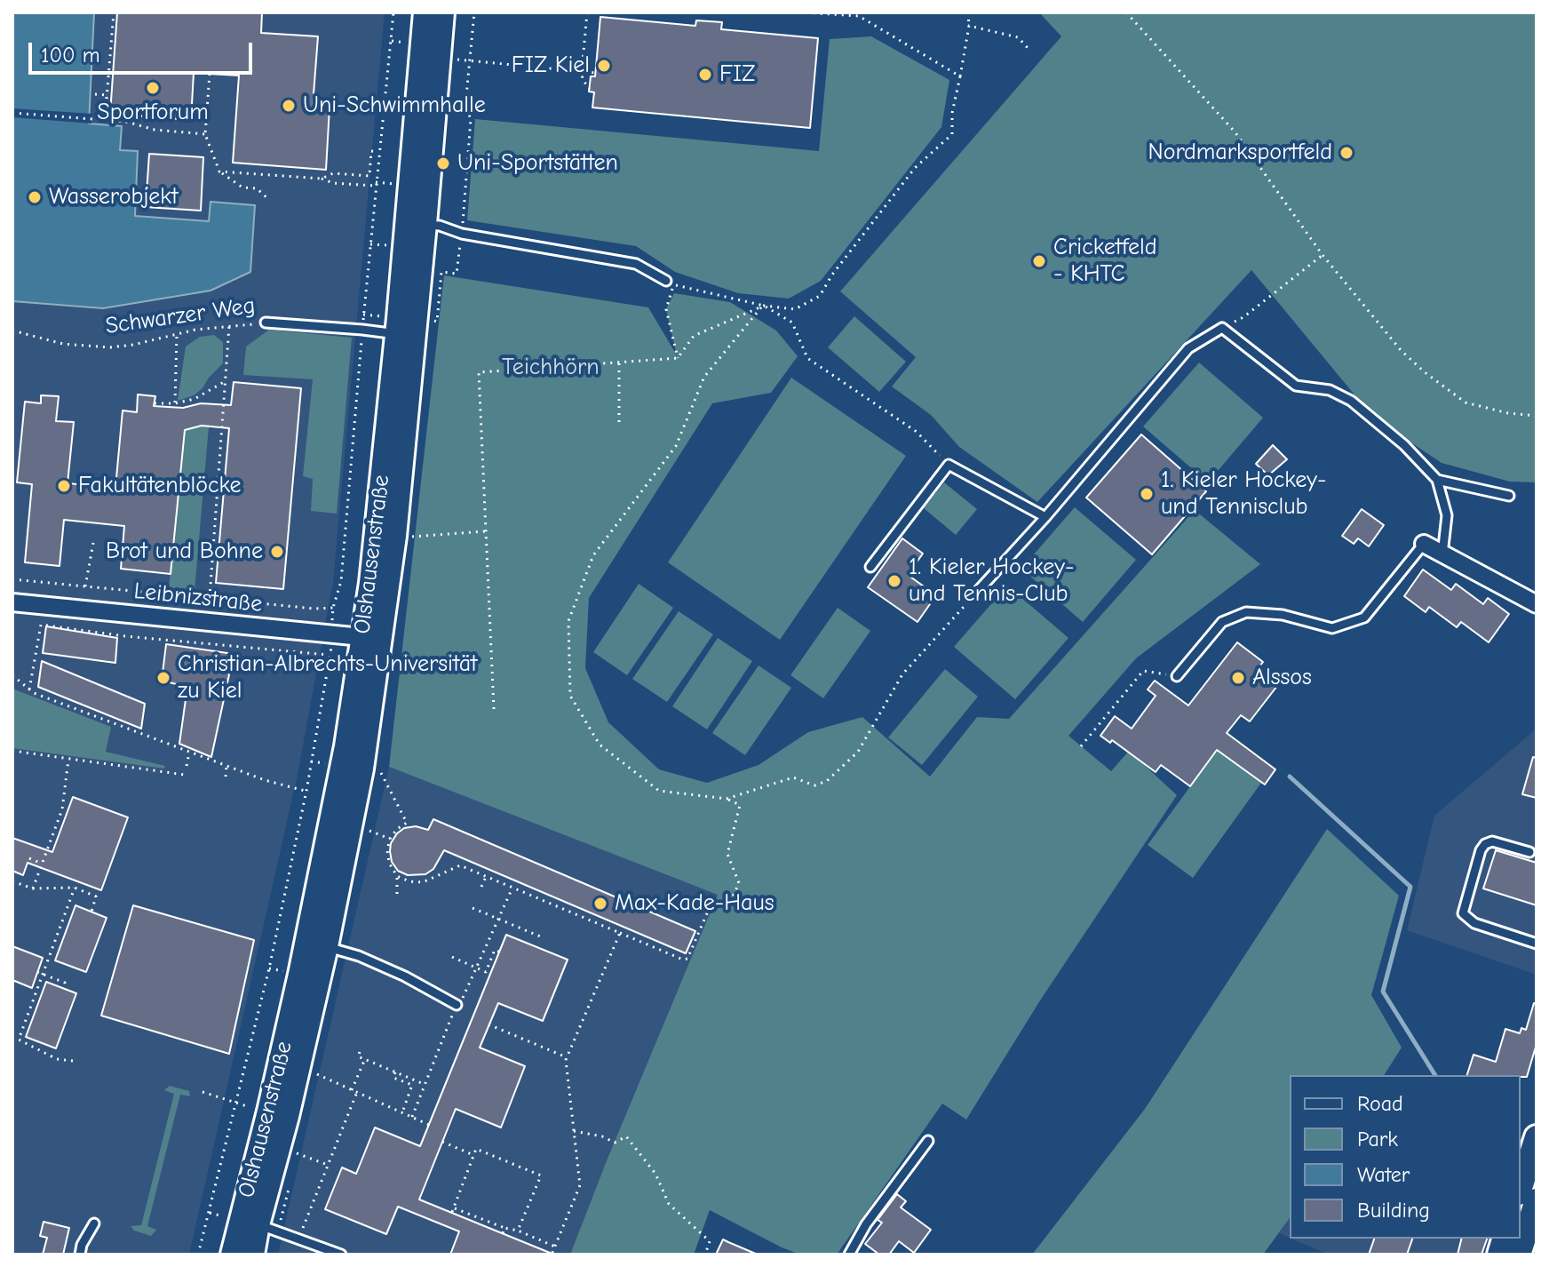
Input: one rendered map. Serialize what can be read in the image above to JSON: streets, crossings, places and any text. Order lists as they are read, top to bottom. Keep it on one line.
{"streets":{"street":["Olshausenstraße","Leibnizstraße"],"lane":["Schwarzer Weg"]},"crossings":[["Schwarzer Weg","Olshausenstraße"],["Olshausenstraße","Leibnizstraße"]],"parks":["Teichhörn"],"places":["FIZ Kiel","FIZ","Sportforum","Uni-Schwimmhalle","Nordmarksportfeld","Uni-Sportstätten","Wasserobjekt","Cricketfeld - KHTC","Fakultätenblöcke","1. Kieler Hockey- und Tennisclub","Brot und Bohne","1. Kieler Hockey- und Tennis-Club","Christian-Albrechts-Universität zu Kiel","Alssos","Max-Kade-Haus"],"legend":["Road","Park","Water","Building"],"scale_bar":"100 m"}
